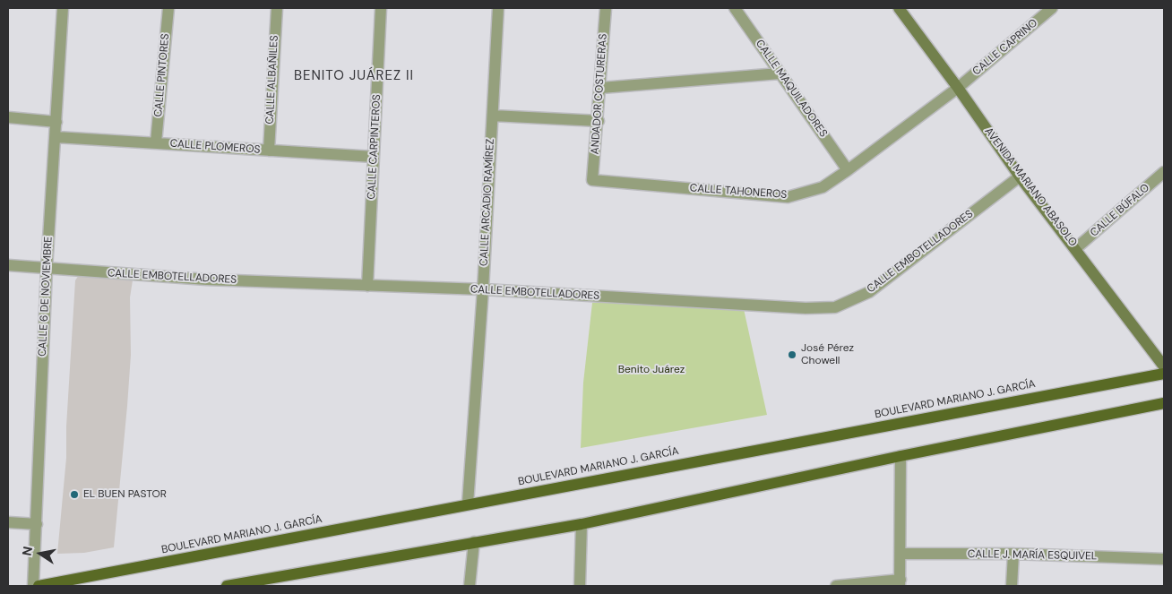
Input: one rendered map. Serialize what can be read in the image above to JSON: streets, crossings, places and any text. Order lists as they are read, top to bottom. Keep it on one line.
{"streets":{"main road":["BOULEVARD MARIANO J. GARCÍA"],"street":["CALLE CAPRINO","CALLE PINTORES","CALLE ALBAÑILES","CALLE MAQUILADORES","ANDADOR COSTURERAS","CALLE PLOMEROS","CALLE CARPINTEROS","AVENIDA MARIANO ABASOLO","CALLE TAHONEROS","CALLE ARCADIO RAMÍREZ","CALLE BÚFALO","CALLE EMBOTELLADORES","CALLE 6 DE NOVIEMBRE","CALLE J. MARÍA ESQUIVEL"]},"crossings":[["CALLE CAPRINO","AVENIDA MARIANO ABASOLO"],["CALLE CAPRINO","CALLE TAHONEROS"],["CALLE PINTORES","CALLE PLOMEROS"],["CALLE ALBAÑILES","CALLE PLOMEROS"],["CALLE MAQUILADORES","CALLE TAHONEROS"],["ANDADOR COSTURERAS","CALLE TAHONEROS"],["CALLE PLOMEROS","CALLE CARPINTEROS"],["CALLE PLOMEROS","CALLE 6 DE NOVIEMBRE"],["CALLE CARPINTEROS","CALLE EMBOTELLADORES"],["AVENIDA MARIANO ABASOLO","CALLE TAHONEROS"],["AVENIDA MARIANO ABASOLO","CALLE BÚFALO"],["AVENIDA MARIANO ABASOLO","CALLE EMBOTELLADORES"],["CALLE ARCADIO RAMÍREZ","CALLE EMBOTELLADORES"],["CALLE ARCADIO RAMÍREZ","BOULEVARD MARIANO J. GARCÍA"],["CALLE EMBOTELLADORES","CALLE 6 DE NOVIEMBRE"]],"districts":["BENITO JUÁREZ II"],"parks":["Benito Juárez"],"places":["José Pérez Chowell","EL BUEN PASTOR"],"north":"left"}
